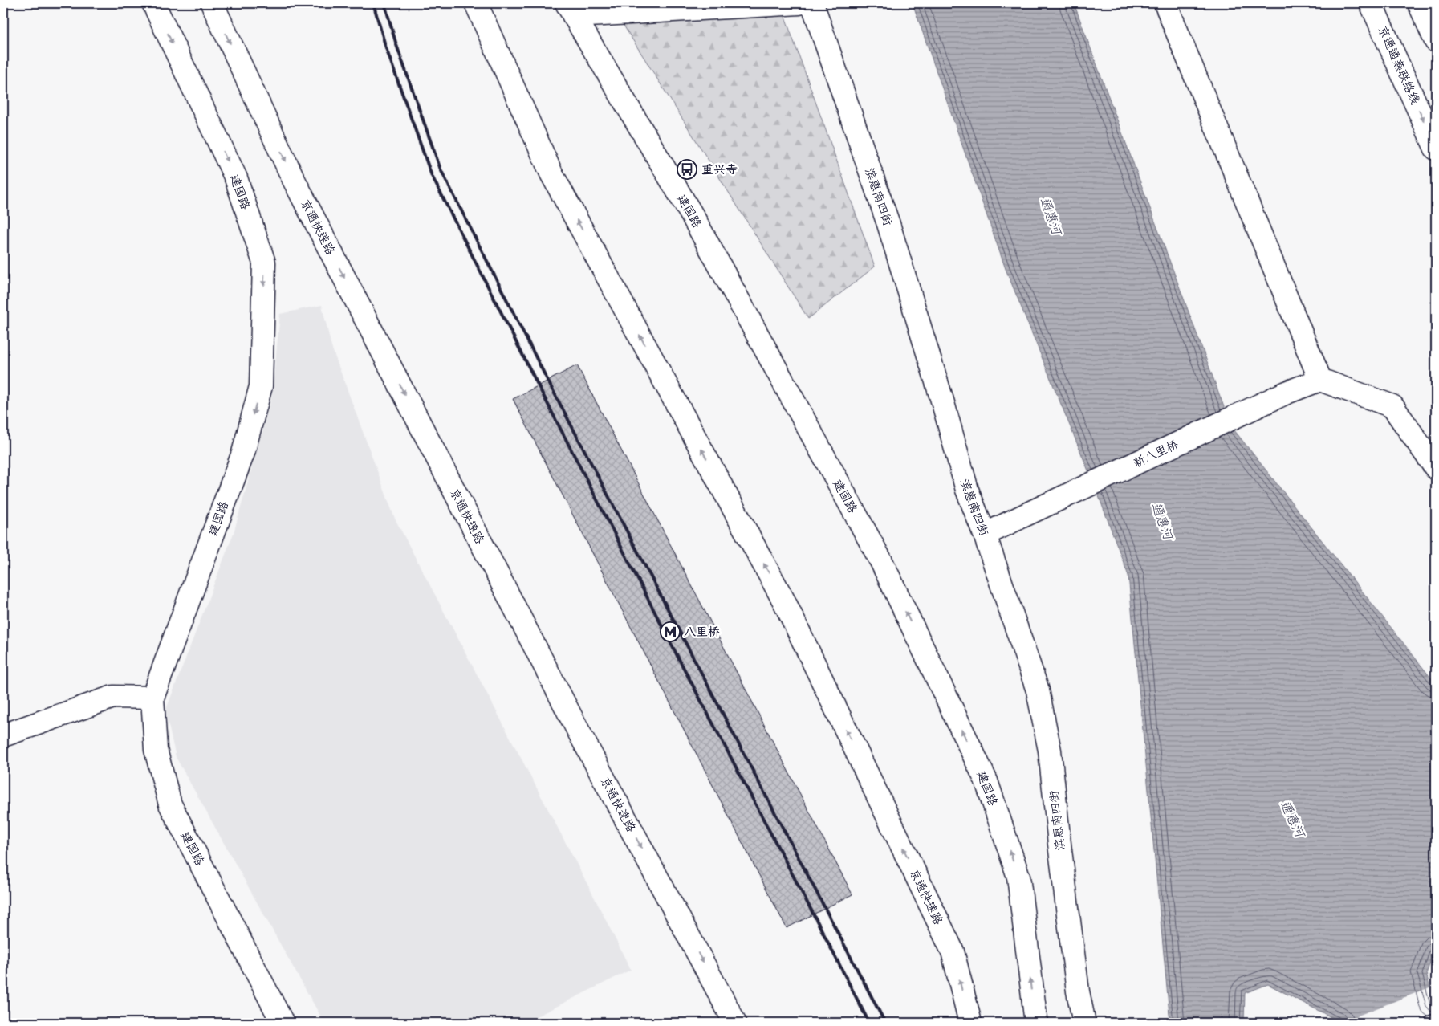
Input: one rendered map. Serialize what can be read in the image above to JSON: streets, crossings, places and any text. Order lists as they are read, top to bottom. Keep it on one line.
{"streets":{"main road":["京通通燕联络线","建国路","滨惠南四街","京通快速路","新八里桥"]},"crossings":[["滨惠南四街","新八里桥"]],"water":["通惠河"],"places":{"bus stop":["重兴寺"],"metro station":["八里桥"]}}
